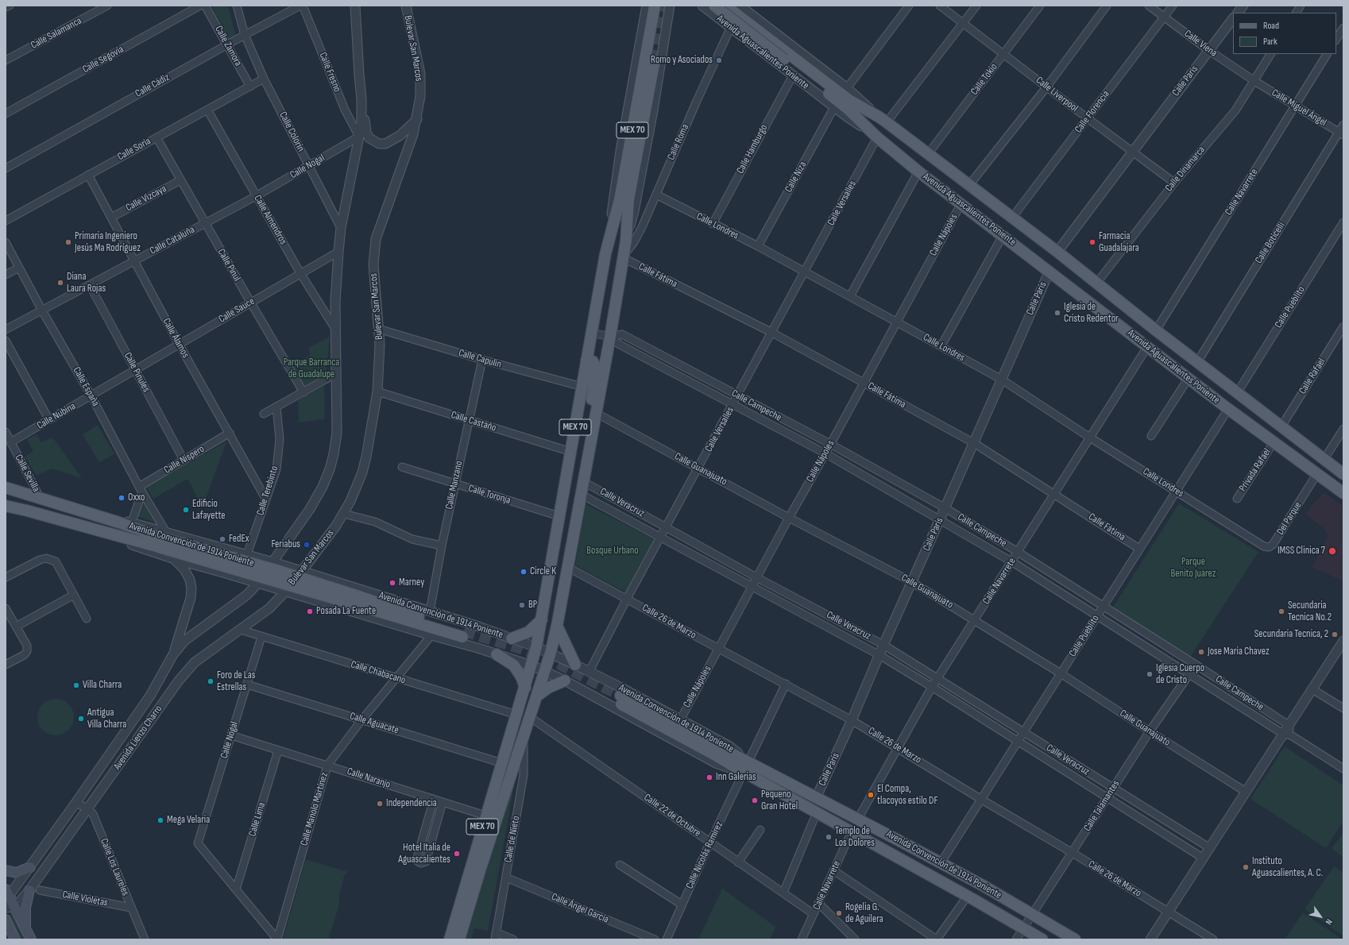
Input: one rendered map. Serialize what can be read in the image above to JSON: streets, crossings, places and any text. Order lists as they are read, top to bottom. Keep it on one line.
{"streets":{"main road":["Avenida Aguascalientes Poniente","MEX 70","Avenida Convención de 1914 Poniente"],"street":["Calle Salamanca","Calle Viena","Calle Zamora","Bulevar San Marcos","Calle Segovia","Calle Fresno","Calle Tokio","Calle París","Calle Cádiz","Calle Liverpool","Calle Miguel Ángel","Calle Florencia","Calle Colorín","Calle Roma","Calle Soria","Calle Hamburgo","Calle Nogal","Calle Dinamarca","Calle Niza","Calle Navarrete","Calle Vizcaya","Calle Versalles","Calle Almendros","Calle Londres","Calle Nápoles","Calle Cataluña","Calle Boticelli","Calle Pinul","Calle Fátima","Calle Pueblito","Calle Sauce","Calle Álamos","Calle Capulín","Calle Pinules","Calle Rafael","Calle España","Calle Campeche","Calle Nubina","Calle Castaño","Calle Níspero","Calle Guanajuato","Privada Rafael","Calle Sevilla","Calle Manzano","Calle Terebinto","Calle Toronja","Calle Veracruz","Del Parque","Calle 26 de Marzo","Calle Chabacano","Calle Aguacate","Avenida Lienzo Charro","Calle Naranjo","Calle Talamantes","Calle Manolo Martínez","Calle 22 de Octubre","Calle Lima","Calle de Nieto","Calle Nicolás Ramírez","Calle Los Laureles","Calle Violetas","Calle Ángel García"]},"crossings":[["Calle Viena","Calle París"],["Calle Viena","Calle Miguel Ángel"],["Calle Viena","Calle Florencia"],["Calle Viena","Calle Dinamarca"],["Calle Zamora","Calle Cádiz"],["Calle Zamora","Calle Soria"],["Bulevar San Marcos","Calle Capulín"],["Bulevar San Marcos","Calle Castaño"],["Bulevar San Marcos","Avenida Convención de 1914 Poniente"],["Bulevar San Marcos","Avenida Lienzo Charro"],["Avenida Aguascalientes Poniente","Calle Tokio"],["Avenida Aguascalientes Poniente","Calle París"],["Avenida Aguascalientes Poniente","Calle Florencia"],["Avenida Aguascalientes Poniente","Calle Roma"],["Avenida Aguascalientes Poniente","Calle Hamburgo"],["Avenida Aguascalientes Poniente","Calle Dinamarca"],["Avenida Aguascalientes Poniente","Calle Niza"],["Avenida Aguascalientes Poniente","Calle Navarrete"],["Avenida Aguascalientes Poniente","Calle Versalles"],["Avenida Aguascalientes Poniente","Calle Nápoles"],["Avenida Aguascalientes Poniente","Calle Boticelli"],["Avenida Aguascalientes Poniente","Calle Pueblito"],["Avenida Aguascalientes Poniente","Calle Rafael"],["Avenida Aguascalientes Poniente","Privada Rafael"],["Avenida Aguascalientes Poniente","Del Parque"],["Calle Fresno","Calle Cádiz"],["Calle Fresno","Calle Nogal"],["Calle Tokio","Calle Liverpool"],["Calle París","Calle Liverpool"],["Calle París","Calle Londres"],["Calle París","Calle Fátima"],["Calle París","Calle Campeche"],["Calle París","Calle Guanajuato"],["Calle París","Calle Veracruz"],["Calle París","Avenida Convención de 1914 Poniente"],["Calle París","Calle 26 de Marzo"],["Calle Cádiz","Calle Colorín"],["Calle Liverpool","Calle Florencia"],["Calle Liverpool","Calle Dinamarca"],["Calle Miguel Ángel","Calle Dinamarca"],["Calle Miguel Ángel","Calle Navarrete"],["Calle Miguel Ángel","Calle Boticelli"],["MEX 70","Calle Roma"],["MEX 70","Calle Fátima"],["MEX 70","Calle Capulín"],["MEX 70","Calle Campeche"],["MEX 70","Calle Castaño"],["MEX 70","Calle Guanajuato"],["MEX 70","Calle Toronja"],["MEX 70","Calle Veracruz"],["MEX 70","Avenida Convención de 1914 Poniente"],["MEX 70","Calle 26 de Marzo"],["MEX 70","Calle Chabacano"],["MEX 70","Calle Aguacate"],["MEX 70","Calle Naranjo"],["MEX 70","Calle 22 de Octubre"],["MEX 70","Calle de Nieto"],["Calle Colorín","Calle Soria"],["Calle Colorín","Calle Nogal"],["Calle Roma","Calle Londres"],["Calle Roma","Calle Fátima"],["Calle Soria","Calle Almendros"],["Calle Soria","Calle Pinul"],["Calle Soria","Calle Álamos"],["Calle Hamburgo","Calle Londres"],["Calle Nogal","Calle Almendros"],["Calle Nogal","Calle Cataluña"],["Calle Nogal","Calle Chabacano"],["Calle Nogal","Calle Aguacate"],["Calle Nogal","Calle Naranjo"],["Calle Nogal","Calle Lima"],["Calle Niza","Calle Londres"],["Calle Navarrete","Calle Londres"],["Calle Navarrete","Calle Fátima"],["Calle Navarrete","Calle Campeche"],["Calle Navarrete","Calle Guanajuato"],["Calle Navarrete","Calle Veracruz"],["Calle Navarrete","Avenida Convención de 1914 Poniente"],["Calle Navarrete","Calle 26 de Marzo"],["Calle Navarrete","Calle 22 de Octubre"],["Calle Vizcaya","Calle Pinul"],["Calle Vizcaya","Calle Álamos"],["Calle Versalles","Calle Londres"],["Calle Versalles","Calle Fátima"],["Calle Versalles","Calle Campeche"],["Calle Versalles","Calle Guanajuato"],["Calle Versalles","Calle Veracruz"],["Calle Versalles","Avenida Convención de 1914 Poniente"],["Calle Versalles","Calle 26 de Marzo"],["Calle Almendros","Calle Cataluña"],["Calle Almendros","Calle Sauce"],["Calle Londres","Calle Nápoles"],["Calle Londres","Calle Pueblito"],["Calle Londres","Del Parque"],["Calle Nápoles","Calle Fátima"],["Calle Nápoles","Calle Campeche"],["Calle Nápoles","Calle Guanajuato"],["Calle Nápoles","Calle Veracruz"],["Calle Nápoles","Avenida Convención de 1914 Poniente"],["Calle Nápoles","Calle 26 de Marzo"],["Calle Cataluña","Calle Pinul"],["Calle Cataluña","Calle Álamos"],["Calle Cataluña","Calle Pinules"],["Calle Cataluña","Calle España"],["Calle Pinul","Calle Sauce"],["Calle Fátima","Calle Pueblito"],["Calle Pueblito","Calle Campeche"],["Calle Pueblito","Calle Guanajuato"],["Calle Pueblito","Calle Veracruz"],["Calle Pueblito","Avenida Convención de 1914 Poniente"],["Calle Pueblito","Calle 26 de Marzo"],["Calle Sauce","Calle Álamos"],["Calle Sauce","Calle Pinules"],["Calle Sauce","Calle Nubina"],["Calle Álamos","Calle Níspero"],["Calle Álamos","Calle Terebinto"],["Calle Capulín","Calle Manzano"],["Calle Pinules","Calle Nubina"],["Calle Pinules","Calle Níspero"],["Calle España","Calle Nubina"],["Calle España","Calle Níspero"],["Calle España","Avenida Convención de 1914 Poniente"],["Calle Campeche","Calle Talamantes"],["Calle Nubina","Calle Sevilla"],["Calle Castaño","Calle Manzano"],["Calle Guanajuato","Calle Talamantes"],["Calle Sevilla","Avenida Convención de 1914 Poniente"],["Calle Manzano","Calle Toronja"],["Calle Manzano","Avenida Convención de 1914 Poniente"],["Calle Terebinto","Avenida Convención de 1914 Poniente"],["Calle Veracruz","Calle Talamantes"],["Avenida Convención de 1914 Poniente","Avenida Lienzo Charro"],["Avenida Convención de 1914 Poniente","Calle Talamantes"],["Avenida Convención de 1914 Poniente","Calle Manolo Martínez"],["Avenida Convención de 1914 Poniente","Calle Nicolás Ramírez"],["Calle 26 de Marzo","Calle Talamantes"],["Calle Chabacano","Avenida Lienzo Charro"],["Calle Chabacano","Calle Manolo Martínez"],["Calle Aguacate","Calle Manolo Martínez"],["Avenida Lienzo Charro","Calle Los Laureles"],["Calle Naranjo","Calle Manolo Martínez"],["Calle Naranjo","Calle Lima"],["Calle 22 de Octubre","Calle Nicolás Ramírez"],["Calle de Nieto","Calle Ángel García"],["Calle Los Laureles","Calle Violetas"]],"parks":["Parque Barranca de Guadalupe","Bosque Urbano","Parque Benito Juarez"],"places":["Romo y Asociados","Primaria Ingeniero Jesús Ma Rodríguez","Farmacia Guadalajara","Diana Laura Rojas","Iglesia de Cristo Redentor","Oxxo","Edificio Lafayette","FedEx","Feriabus","IMSS Clinica 7","Circle K","Marney","BP","Posada La Fuente","Secundaria Tecnica No.2","Secundaria Tecnica, 2","Jose Maria Chavez","Iglesia Cuerpo de Cristo","Foro de Las Estrellas","Villa Charra","Antigua Villa Charra","Inn Galerias","El Compa, tlacoyos estilo DF","Pequeno Gran Hotel","Independencia","Mega Velaria","Templo de Los Dolores","Hotel Italia de Aguascalientes","Instituto Aguascalientes, A. C.","Rogelia G. de Aguilera"],"legend":["Road","Park"],"north":"bottom right"}
